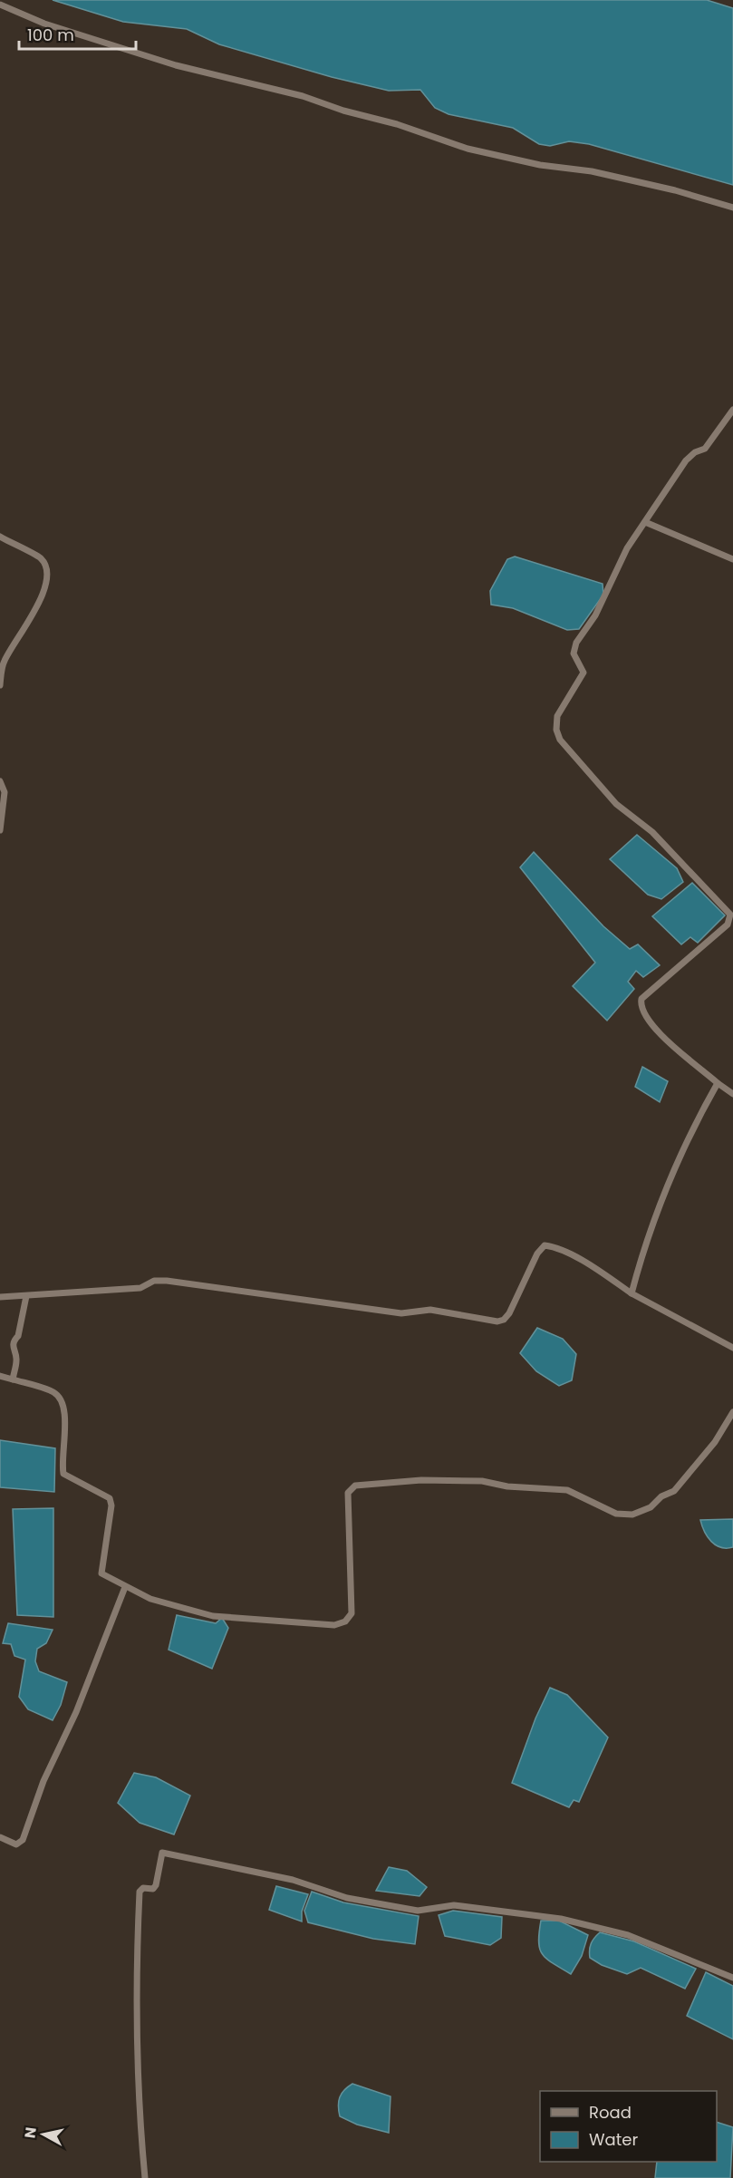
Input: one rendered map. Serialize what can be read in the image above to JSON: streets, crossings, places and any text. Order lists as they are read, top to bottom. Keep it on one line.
{"legend":["Road","Water"],"scale_bar":"100 m","north":"left"}
